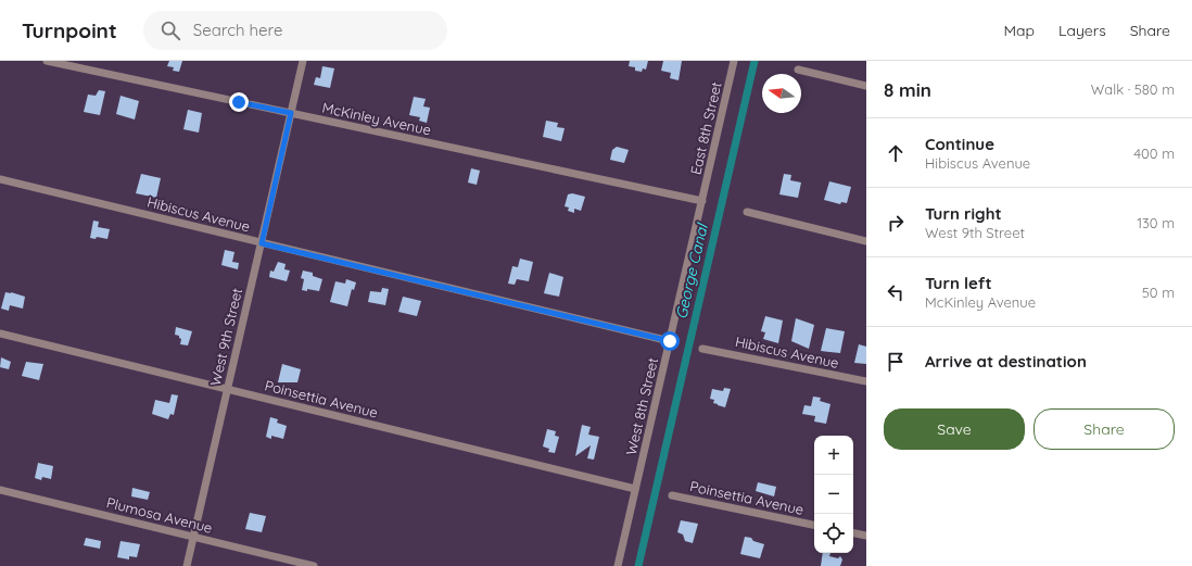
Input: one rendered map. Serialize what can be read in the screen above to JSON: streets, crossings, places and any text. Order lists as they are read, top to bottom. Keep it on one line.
{"streets":{"street":["McKinley Avenue","East 8th Street","Hibiscus Avenue","West 9th Street","Poinsettia Avenue","West 8th Street","Plumosa Avenue"]},"crossings":[["McKinley Avenue","East 8th Street"],["McKinley Avenue","West 9th Street"],["McKinley Avenue","West 8th Street"],["East 8th Street","West 8th Street"],["Hibiscus Avenue","West 9th Street"],["Hibiscus Avenue","West 8th Street"],["West 9th Street","Poinsettia Avenue"],["West 9th Street","Plumosa Avenue"],["Poinsettia Avenue","West 8th Street"]],"water":["George Canal"],"north":"left","page":{"header":"Turnpoint","search":"Search here","nav":["Map","Layers","Share"],"heading":["8 min","Walk · 580 m"],"list":[["Continue","Hibiscus Avenue","400 m"],["Turn right","West 9th Street","130 m"],["Turn left","McKinley Avenue","50 m"],"Arrive at destination"],"buttons":["Save","Share"],"map_buttons":["+","−"]}}
